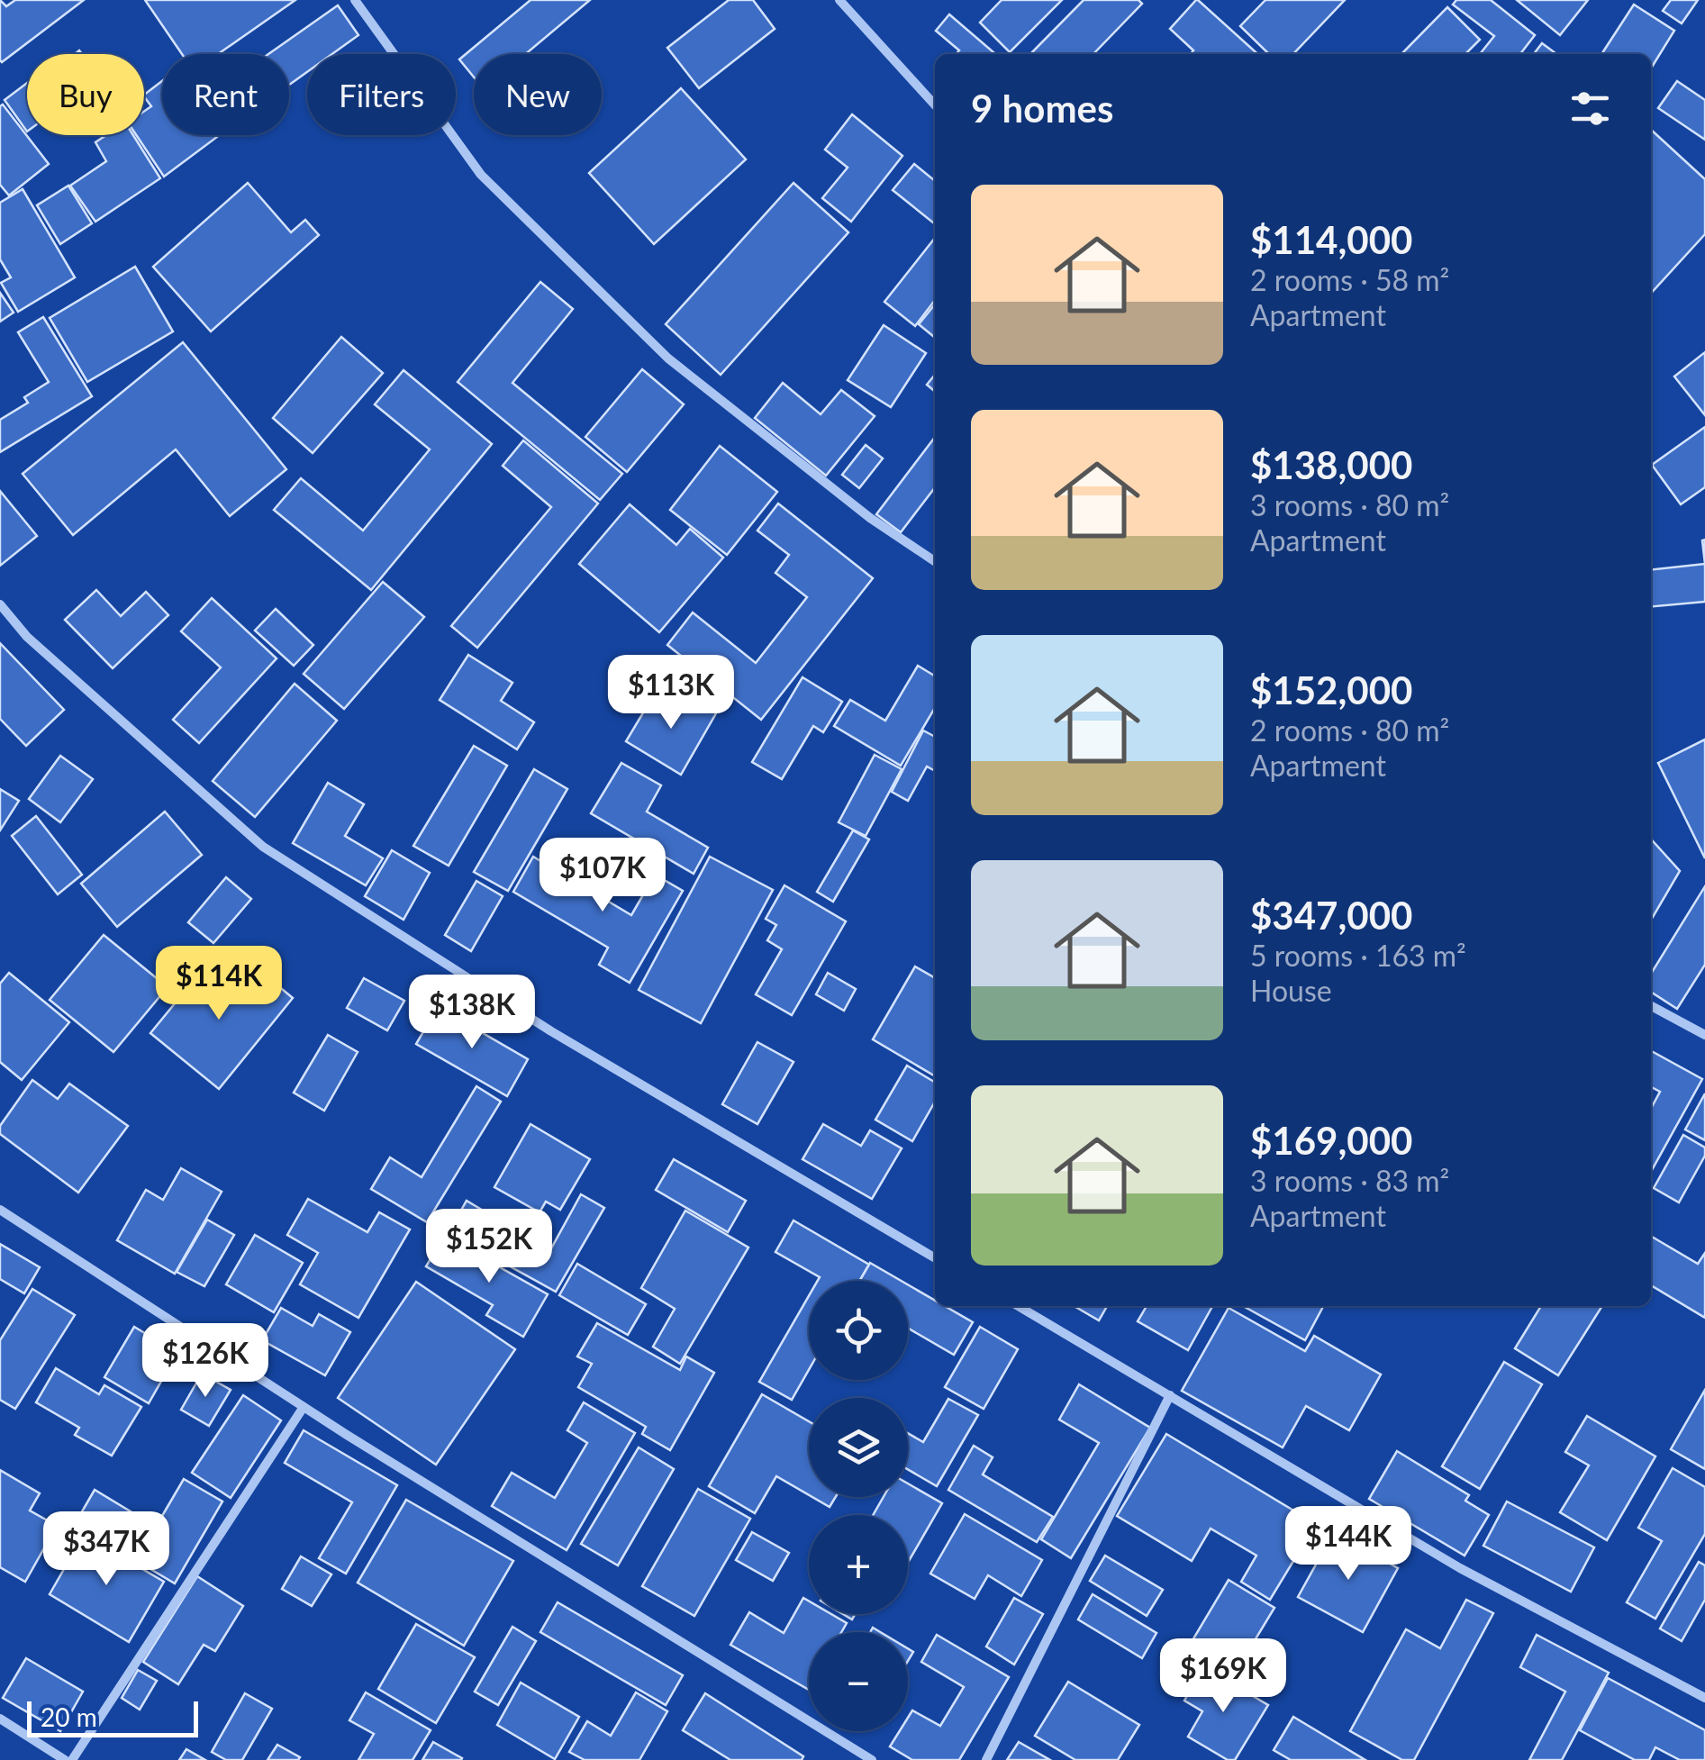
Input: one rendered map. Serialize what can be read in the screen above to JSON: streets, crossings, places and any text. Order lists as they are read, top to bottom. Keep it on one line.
{"scale_bar":"20 m","page":{"chip":["Buy","Rent","Filters","New"],"heading":"9 homes","list":[{"name":"$114,000","note":"2 rooms · 58 m² · Apartment"},{"name":"$138,000","note":"3 rooms · 80 m² · Apartment"},{"name":"$152,000","note":"2 rooms · 80 m² · Apartment"},{"name":"$347,000","note":"5 rooms · 163 m² · House"},{"name":"$169,000","note":"3 rooms · 83 m² · Apartment"}],"price":["$113K","$107K","$114K","$138K","$152K","$126K","$144K","$347K","$169K"],"map_buttons":["+","−"],"scale":"20 m"}}
